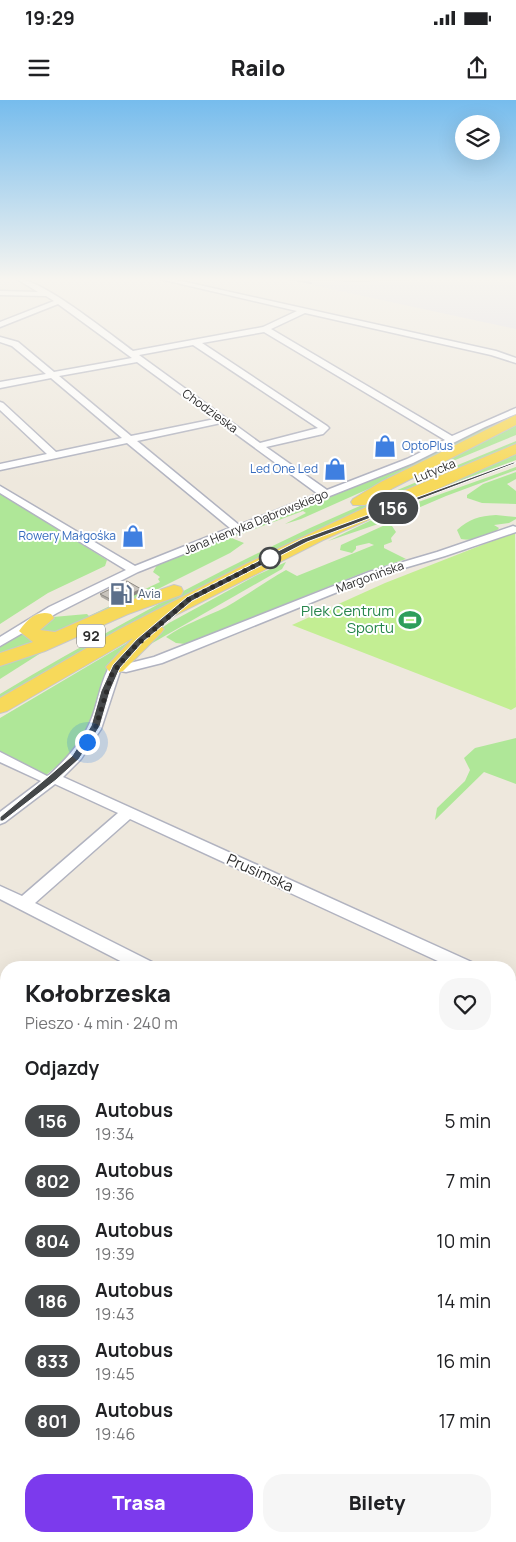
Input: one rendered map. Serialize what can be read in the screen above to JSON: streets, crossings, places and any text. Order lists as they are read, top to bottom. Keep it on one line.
{"streets":{"main road":["Lutycka","Jana Henryka Dąbrowskiego","92"],"street":["Chodzieska","Margonińska","Prusimska"]},"crossings":[["Chodzieska","Jana Henryka Dąbrowskiego"],["Lutycka","Jana Henryka Dąbrowskiego"]],"places":{"shop":["OptoPlus","Led One Led","Rowery Małgośka"],"fuel station":["Avia"],"sports":["Plek Centrum Sportu"]},"lines":["bus line 156"],"page":{"status":"19:29","header":"Railo","on_map":"156","heading":[["Kołobrzeska","Pieszo · 4 min · 240 m"],"Odjazdy"],"list":[{"mark":"156","name":"Autobus","note":"19:34","value":"5 min"},{"mark":"802","name":"Autobus","note":"19:36","value":"7 min"},{"mark":"804","name":"Autobus","note":"19:39","value":"10 min"},{"mark":"186","name":"Autobus","note":"19:43","value":"14 min"},{"mark":"833","name":"Autobus","note":"19:45","value":"16 min"},{"mark":"801","name":"Autobus","note":"19:46","value":"17 min"}],"buttons":["Trasa","Bilety"]}}
